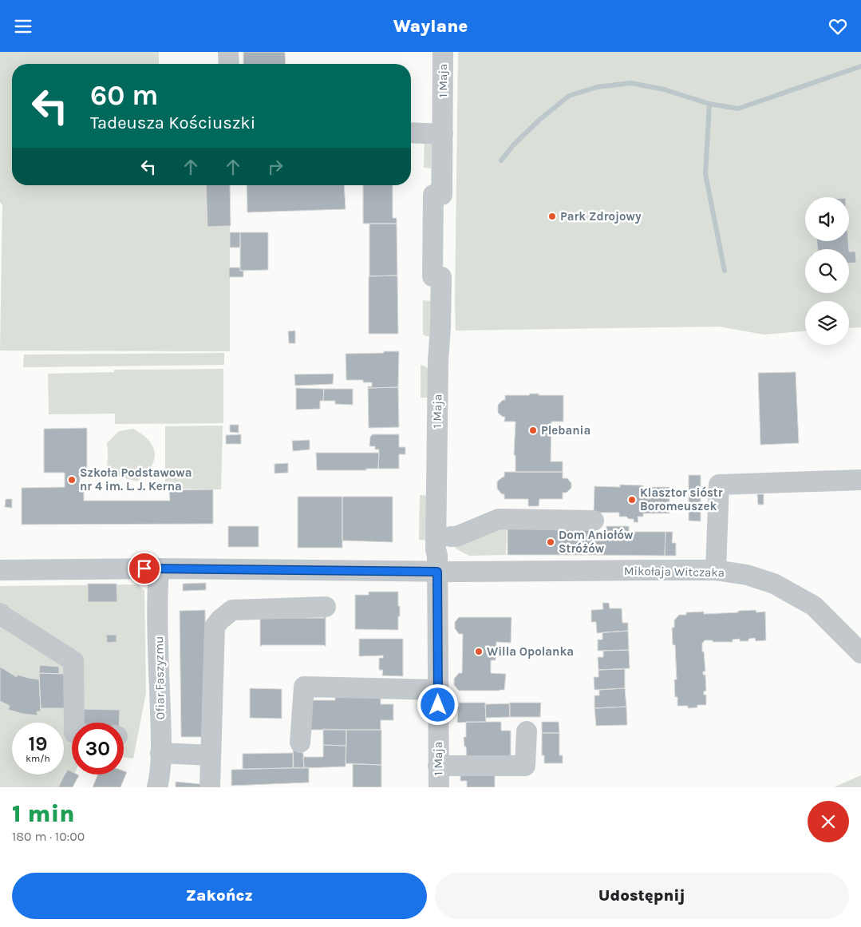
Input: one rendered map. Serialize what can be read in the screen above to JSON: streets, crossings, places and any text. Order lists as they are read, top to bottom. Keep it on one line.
{"streets":{"street":["1 Maja","Mikołaja Witczaka","Ofiar Faszyzmu"]},"crossings":[["1 Maja","Mikołaja Witczaka"],["Mikołaja Witczaka","Ofiar Faszyzmu"]],"places":["Park Zdrojowy","Plebania","Szkoła Podstawowa nr 4 im. L. J. Kerna","Klasztor sióstr Boromeuszek","Dom Aniołów Stróżów","Willa Opolanka"],"page":{"header":"Waylane","turn":["60 m","Tadeusza Kościuszki"],"speed":"19 km/h","limit":"30","heading":["1 min","180 m · 10:00"],"buttons":["Zakończ","Udostępnij"]}}
